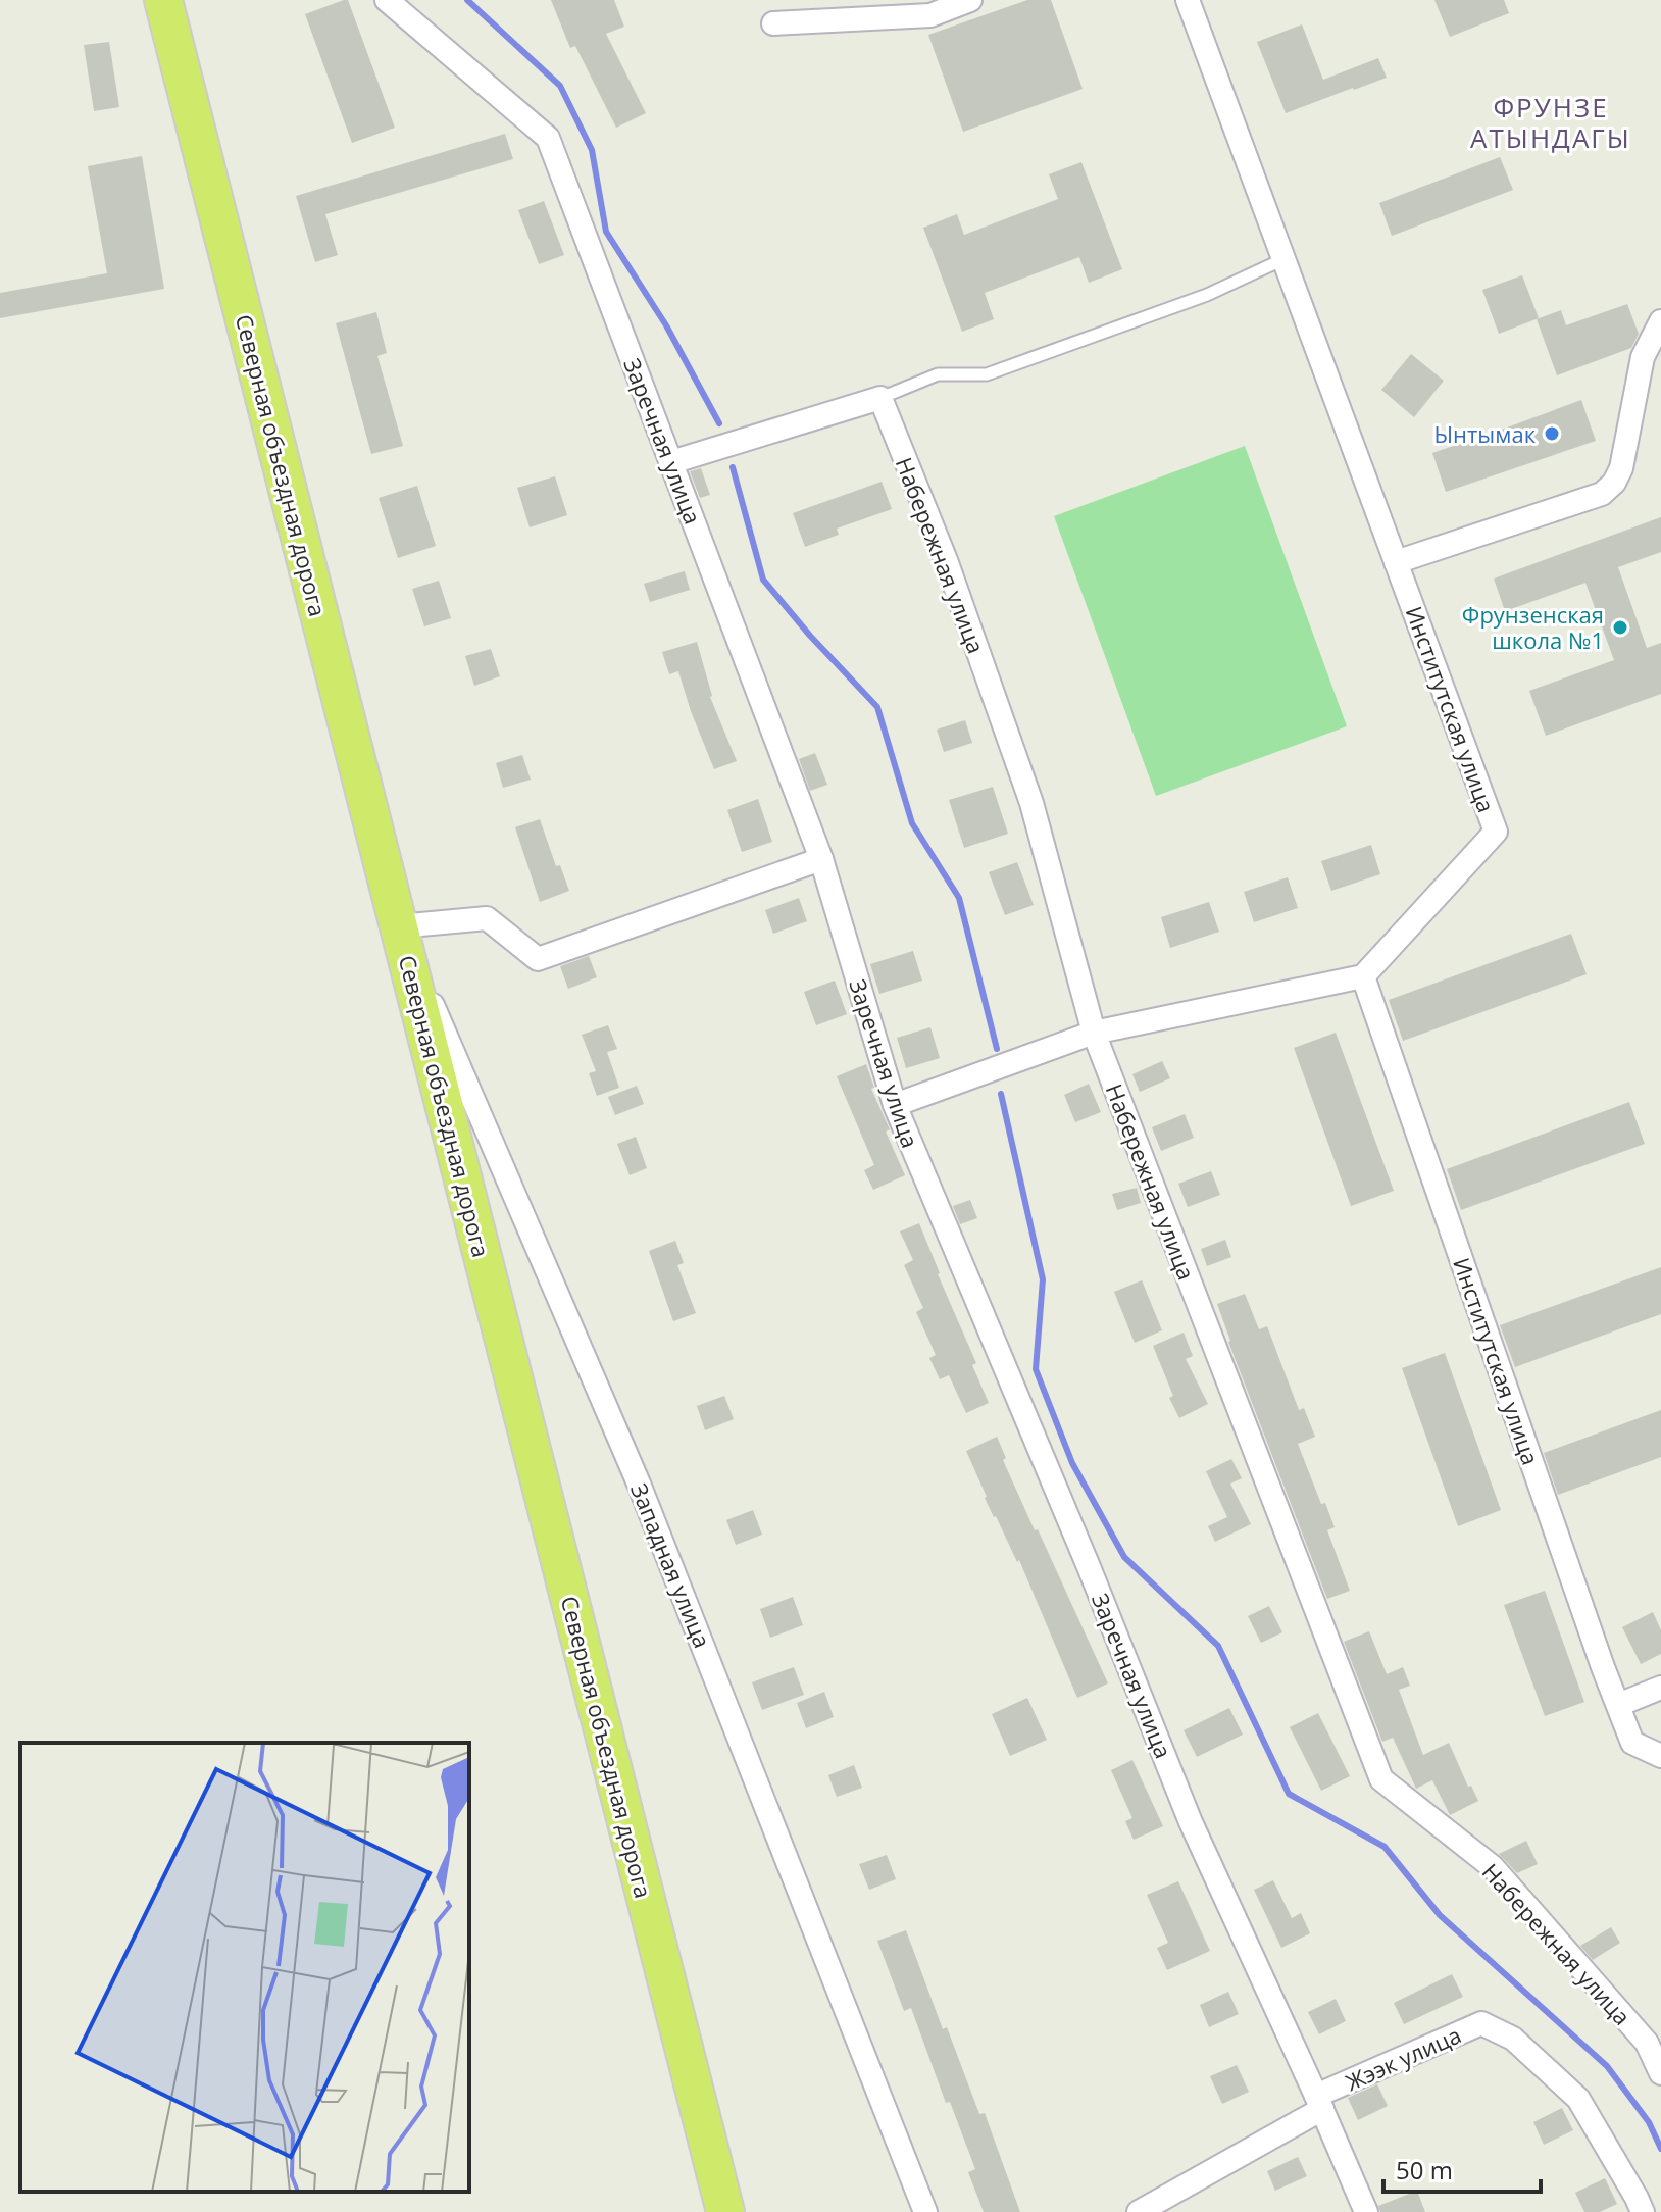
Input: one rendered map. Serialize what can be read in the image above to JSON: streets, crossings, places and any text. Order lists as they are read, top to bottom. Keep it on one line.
{"streets":{"highway":["Северная объездная дорога"],"street":["Заречная улица","Набережная улица","Институтская улица","Западная улица","Жээк улица"]},"crossings":[["Заречная улица","Жээк улица"],["Северная объездная дорога","Западная улица"]],"districts":["ФРУНЗЕ АТЫНДАГЫ"],"places":["Ынтымак","Фрунзенская школа №1"],"scale_bar":"50 m"}
